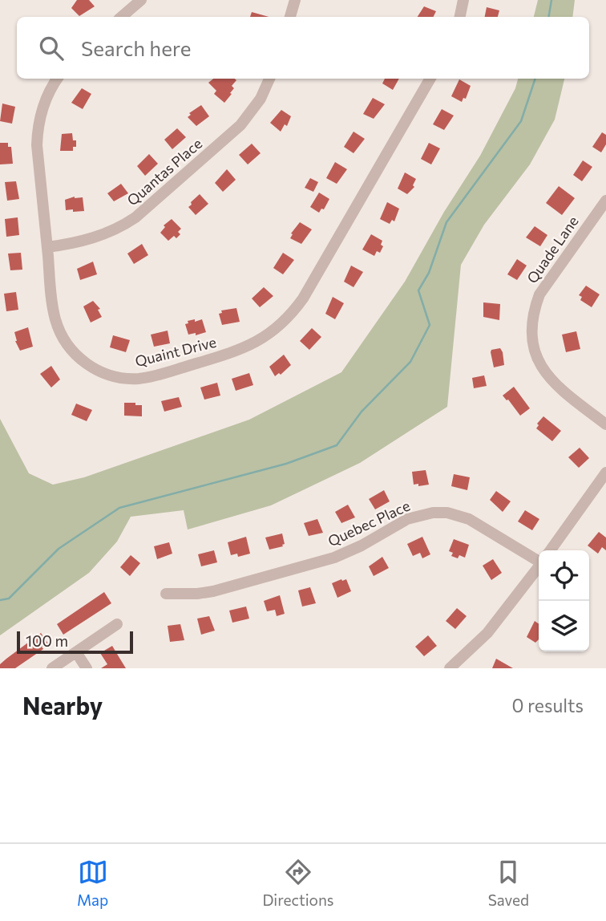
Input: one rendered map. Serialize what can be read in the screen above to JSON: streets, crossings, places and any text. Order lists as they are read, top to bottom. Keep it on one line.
{"streets":{"street":["Quantas Place","Quade Lane","Quaint Drive","Quebec Place"]},"crossings":[["Quantas Place","Quaint Drive"]],"scale_bar":"100 m","page":{"search":"Search here","scale":"100 m","heading":["Nearby","0 results"],"nav":["Map","Directions","Saved"]}}
